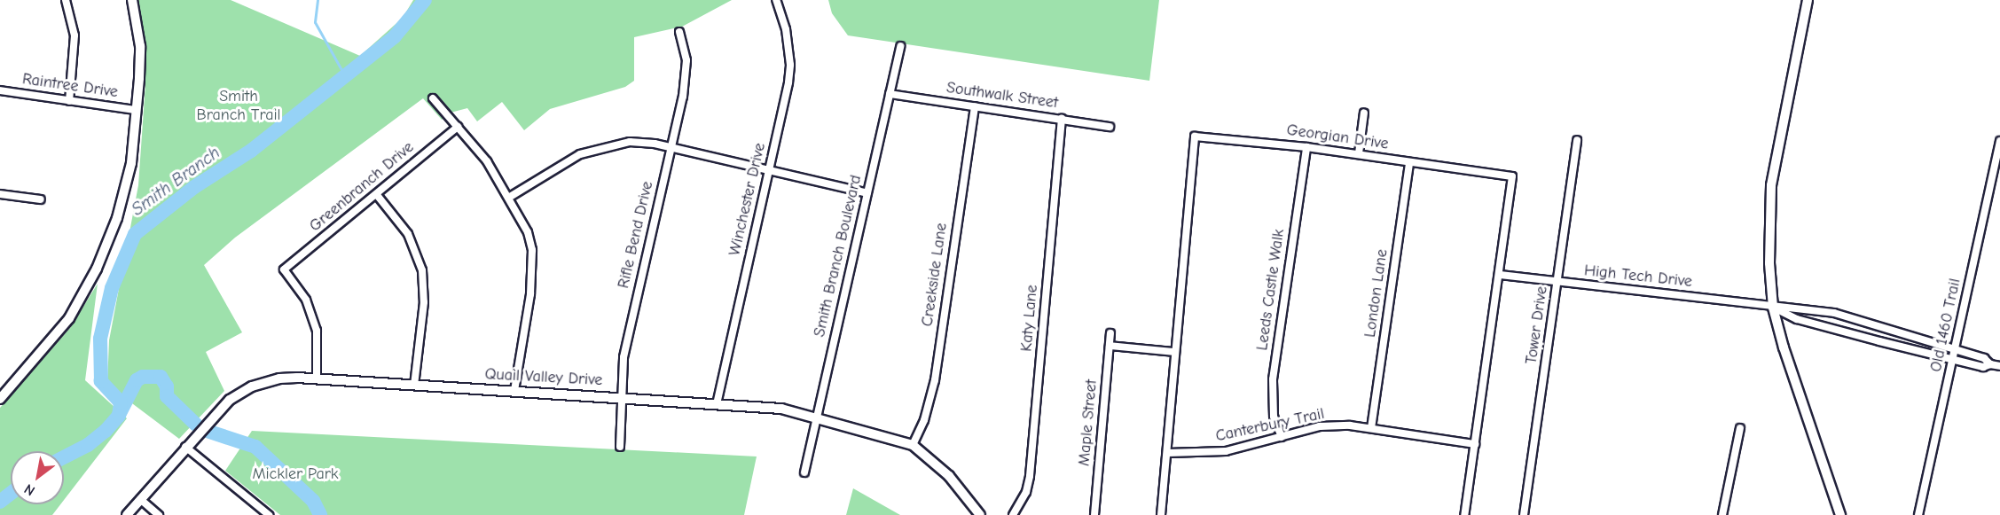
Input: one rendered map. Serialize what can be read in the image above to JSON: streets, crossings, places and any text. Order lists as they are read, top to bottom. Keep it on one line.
{"streets":{"street":["Raintree Drive","Southwalk Street","Georgian Drive","Greenbranch Drive","Winchester Drive","Rifle Bend Drive","Smith Branch Boulevard","Creekside Lane","High Tech Drive","Leeds Castle Walk","London Lane","Katy Lane","Tower Drive","Old 1460 Trail","Quail Valley Drive","Maple Street","Canterbury Trail"]},"crossings":[["Southwalk Street","Smith Branch Boulevard"],["Southwalk Street","Creekside Lane"],["Southwalk Street","Katy Lane"],["Georgian Drive","High Tech Drive"],["Georgian Drive","Leeds Castle Walk"],["Georgian Drive","London Lane"],["Georgian Drive","Canterbury Trail"],["Greenbranch Drive","Quail Valley Drive"],["Winchester Drive","Quail Valley Drive"],["Rifle Bend Drive","Quail Valley Drive"],["Smith Branch Boulevard","Quail Valley Drive"],["Creekside Lane","Quail Valley Drive"],["High Tech Drive","Tower Drive"],["High Tech Drive","Old 1460 Trail"],["Leeds Castle Walk","Canterbury Trail"],["London Lane","Canterbury Trail"]],"water":["Smith Branch"],"parks":["Smith Branch Trail","Mickler Park"],"north":"bottom left"}
